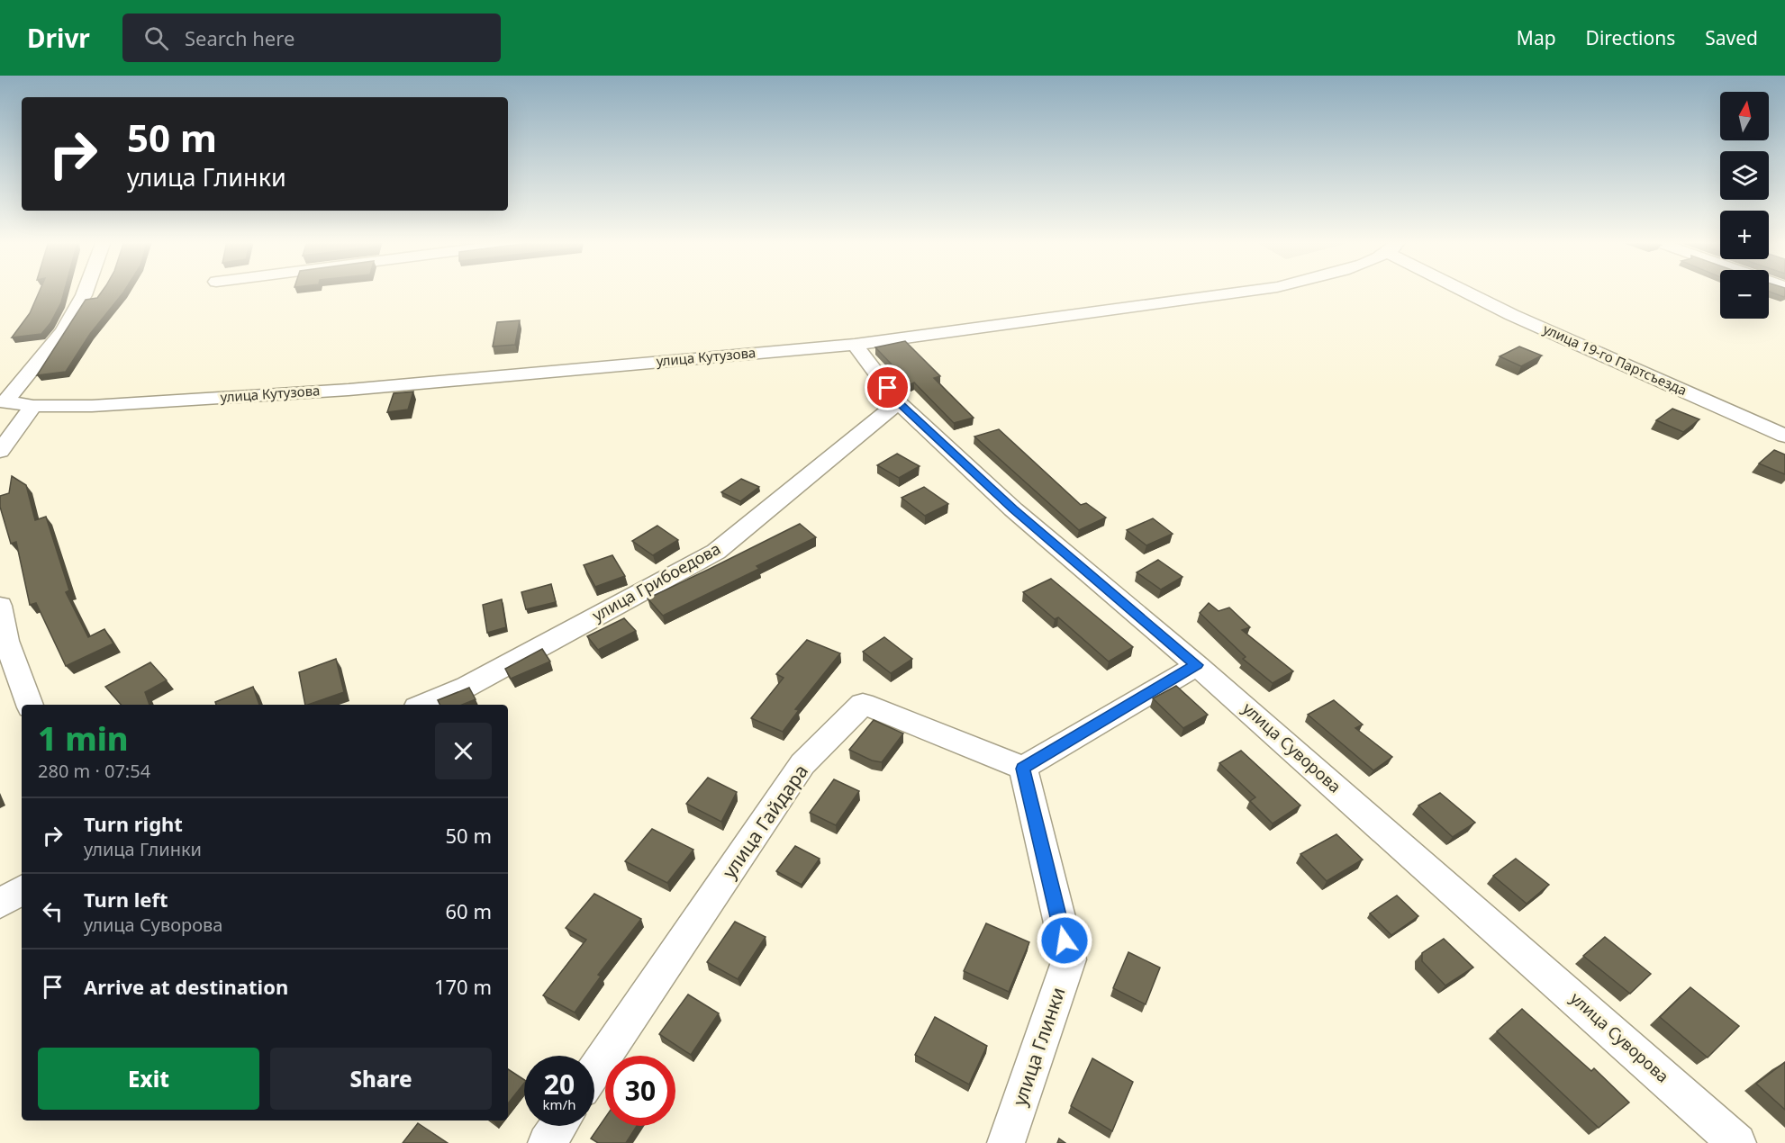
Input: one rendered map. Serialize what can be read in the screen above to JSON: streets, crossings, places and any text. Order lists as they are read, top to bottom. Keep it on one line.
{"streets":{"street":["улица Кутузова","улица 19-го Партсъезда","улица Грибоедова","улица Суворова","улица Гайдара","улица Глинки"]},"crossings":[["улица Кутузова","улица Суворова"],["улица Грибоедова","улица Суворова"],["улица Гайдара","улица Глинки"]],"north":"top","page":{"header":"Drivr","search":"Search here","nav":["Map","Directions","Saved"],"map_buttons":["+","−"],"turn":["50 m","улица Глинки"],"heading":["1 min","280 m · 07:54"],"list":[{"name":"Turn right","note":"улица Глинки","value":"50 m"},{"name":"Turn left","note":"улица Суворова","value":"60 m"},{"name":"Arrive at destination","value":"170 m"}],"buttons":["Exit","Share"],"speed":"20 km/h","limit":"30"}}
